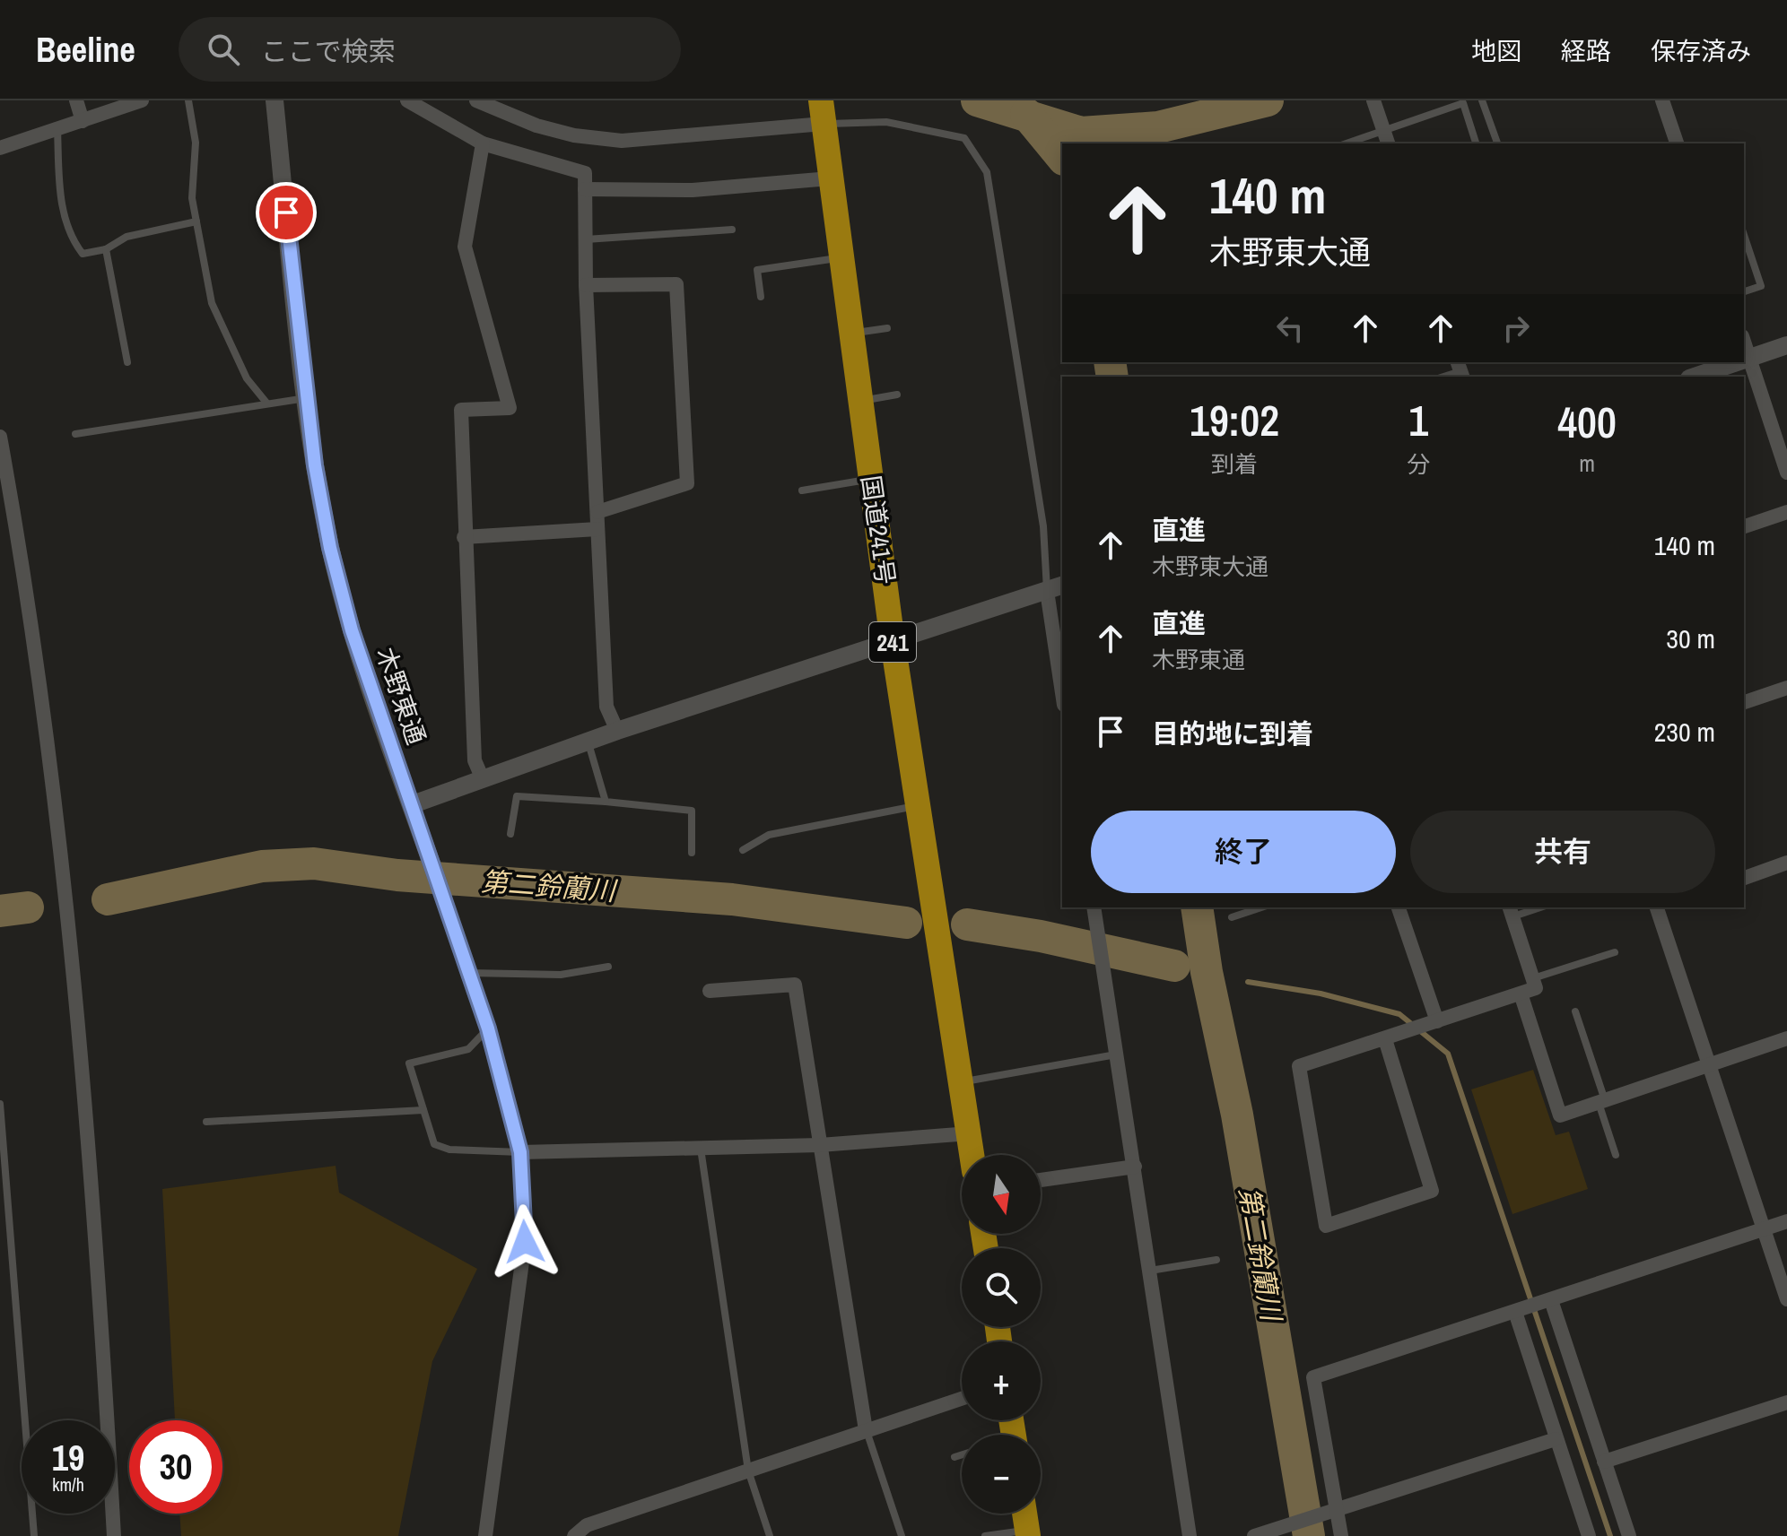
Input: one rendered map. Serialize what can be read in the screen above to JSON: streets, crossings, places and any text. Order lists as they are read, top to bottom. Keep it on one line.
{"streets":{"highway":["国道241号","241"],"street":["木野東通"]},"water":["第二鈴蘭川"],"north":"bottom","page":{"header":"Beeline","search":"ここで検索","nav":["地図","経路","保存済み"],"turn":["140 m","木野東大通"],"eta":["19:02","到着","1","分","400","m"],"list":[{"name":"直進","note":"木野東大通","value":"140 m"},{"name":"直進","note":"木野東通","value":"30 m"},{"name":"目的地に到着","value":"230 m"}],"buttons":["終了","共有"],"map_buttons":["+","−"],"speed":"19 km/h","limit":"30"}}
